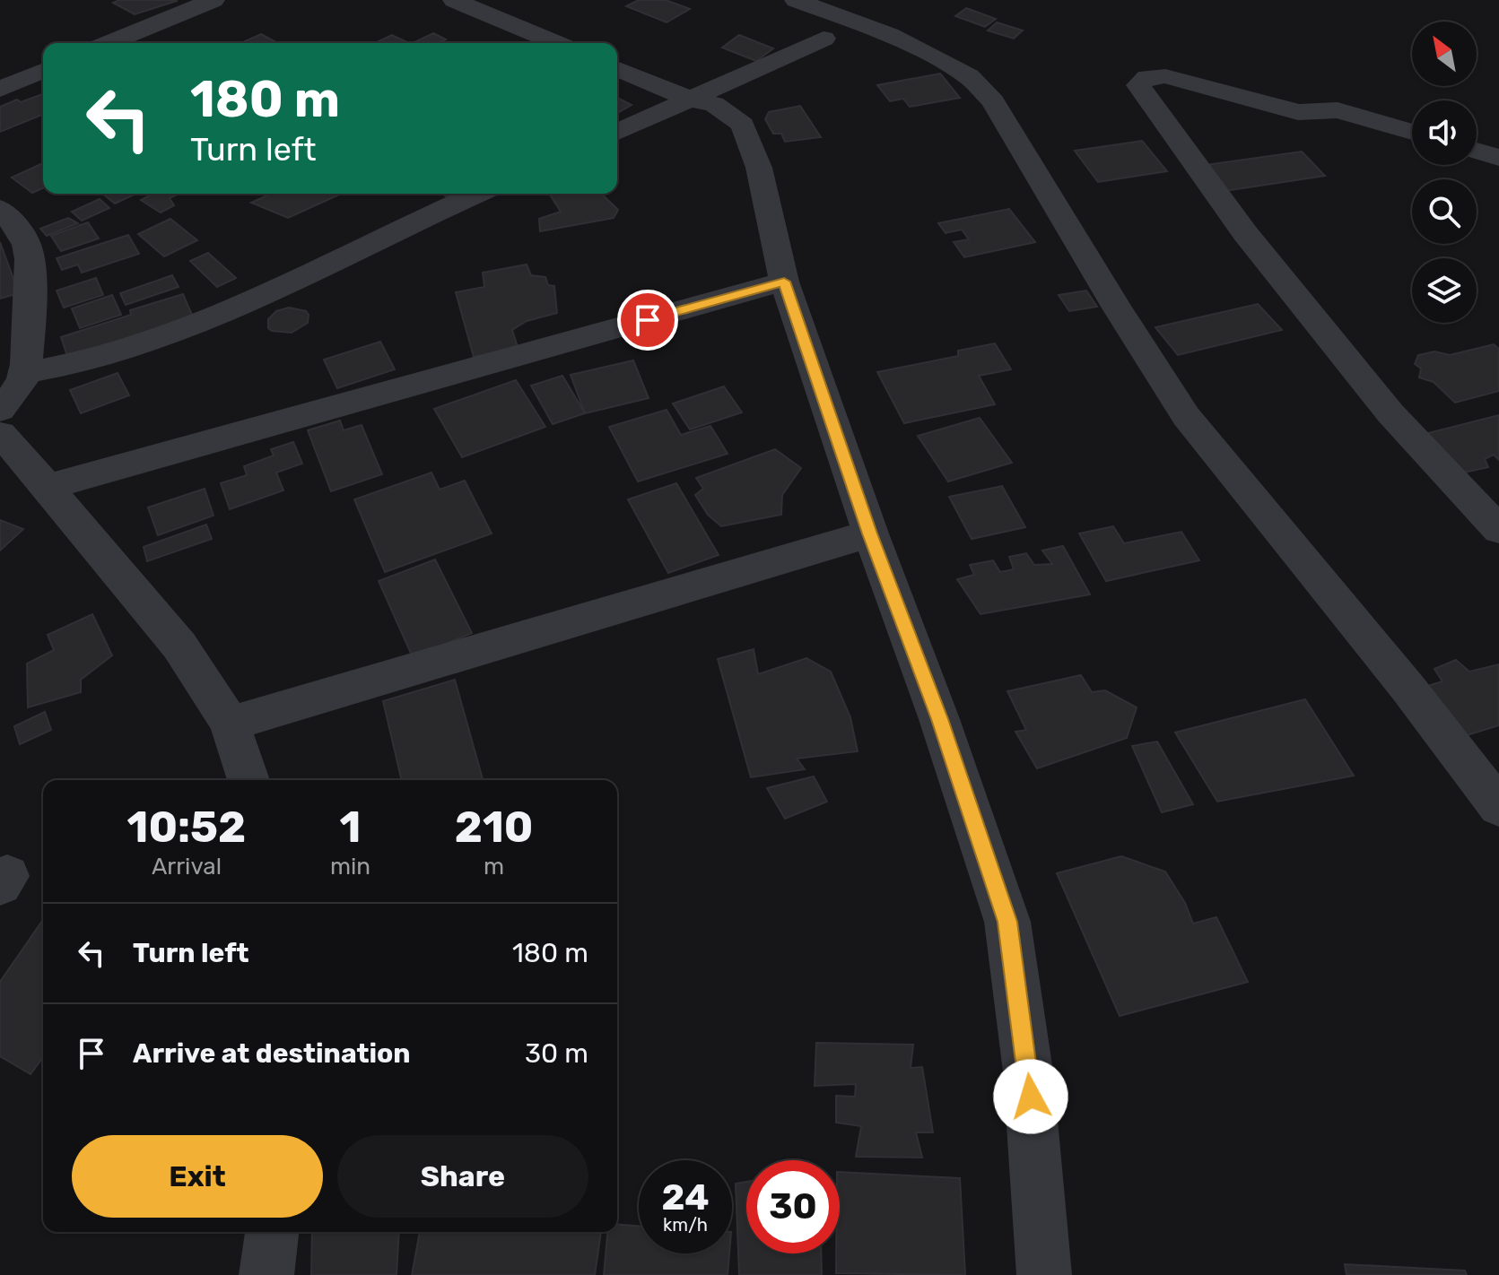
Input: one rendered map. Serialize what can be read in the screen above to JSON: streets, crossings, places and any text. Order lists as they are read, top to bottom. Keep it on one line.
{"north":"top left","page":{"turn":["180 m","Turn left"],"eta":["10:52","Arrival","1","min","210","m"],"list":[{"name":"Turn left","value":"180 m"},{"name":"Arrive at destination","value":"30 m"}],"buttons":["Exit","Share"],"speed":"24 km/h","limit":"30"}}
